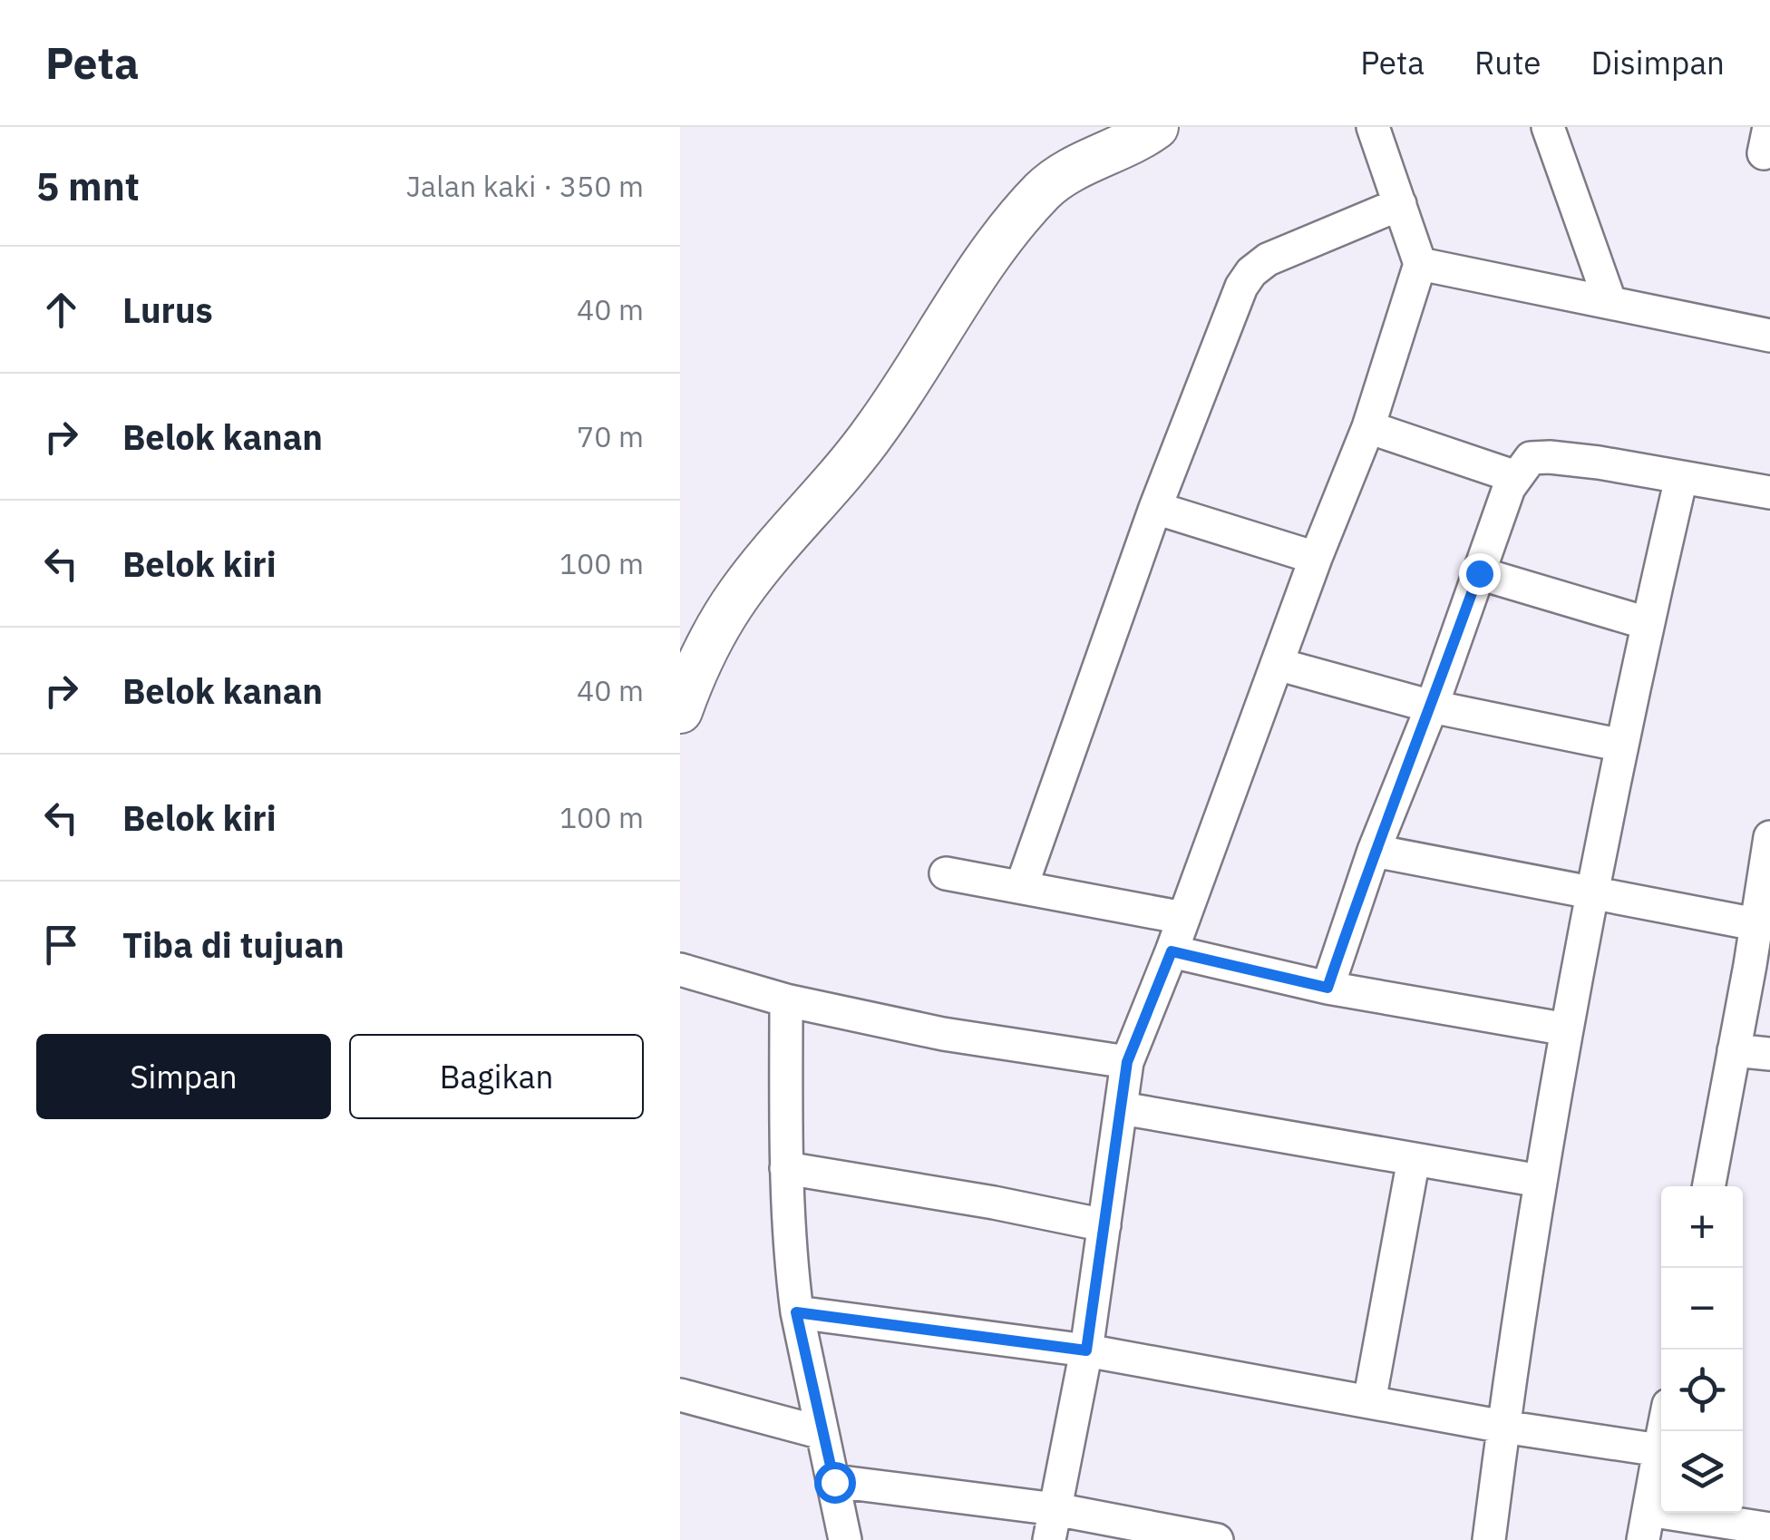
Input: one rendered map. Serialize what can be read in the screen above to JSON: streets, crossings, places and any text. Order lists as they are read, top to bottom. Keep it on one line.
{"page":{"header":"Peta","nav":["Peta","Rute","Disimpan"],"heading":["5 mnt","Jalan kaki · 350 m"],"list":[["Lurus","40 m"],["Belok kanan","70 m"],["Belok kiri","100 m"],["Belok kanan","40 m"],["Belok kiri","100 m"],"Tiba di tujuan"],"buttons":["Simpan","Bagikan"],"map_buttons":["+","−"]}}
